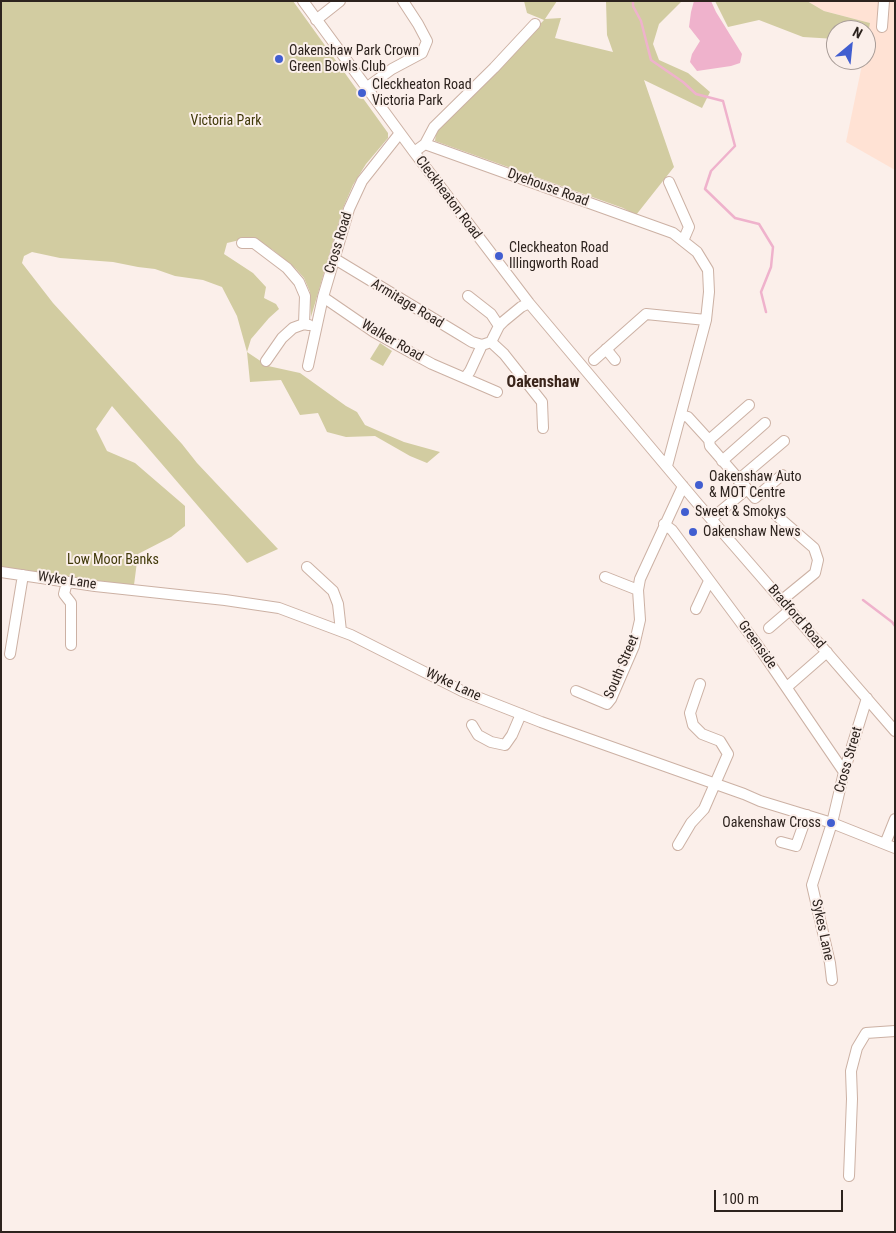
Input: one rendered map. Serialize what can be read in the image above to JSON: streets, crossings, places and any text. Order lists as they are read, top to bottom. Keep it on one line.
{"streets":{"street":["Dyehouse Road","Cleckheaton Road","Cross Road","Armitage Road","Walker Road","Wyke Lane","Bradford Road","Greenside","South Street","Cross Street","Sykes Lane"]},"crossings":[["Dyehouse Road","Cleckheaton Road"],["Cleckheaton Road","Cross Road"],["Cleckheaton Road","Bradford Road"],["Cleckheaton Road","South Street"],["Cross Road","Armitage Road"],["Cross Road","Walker Road"],["Wyke Lane","Cross Street"],["Wyke Lane","Sykes Lane"],["Bradford Road","Cross Street"],["Greenside","South Street"],["Greenside","Cross Street"],["Cross Street","Sykes Lane"]],"districts":["Oakenshaw"],"parks":["Victoria Park","Low Moor Banks"],"places":["Oakenshaw Park Crown Green Bowls Club","Cleckheaton Road Victoria Park","Cleckheaton Road Illingworth Road","Oakenshaw Auto & MOT Centre","Sweet & Smokys","Oakenshaw News","Oakenshaw Cross"],"scale_bar":"100 m","north":"top right"}
